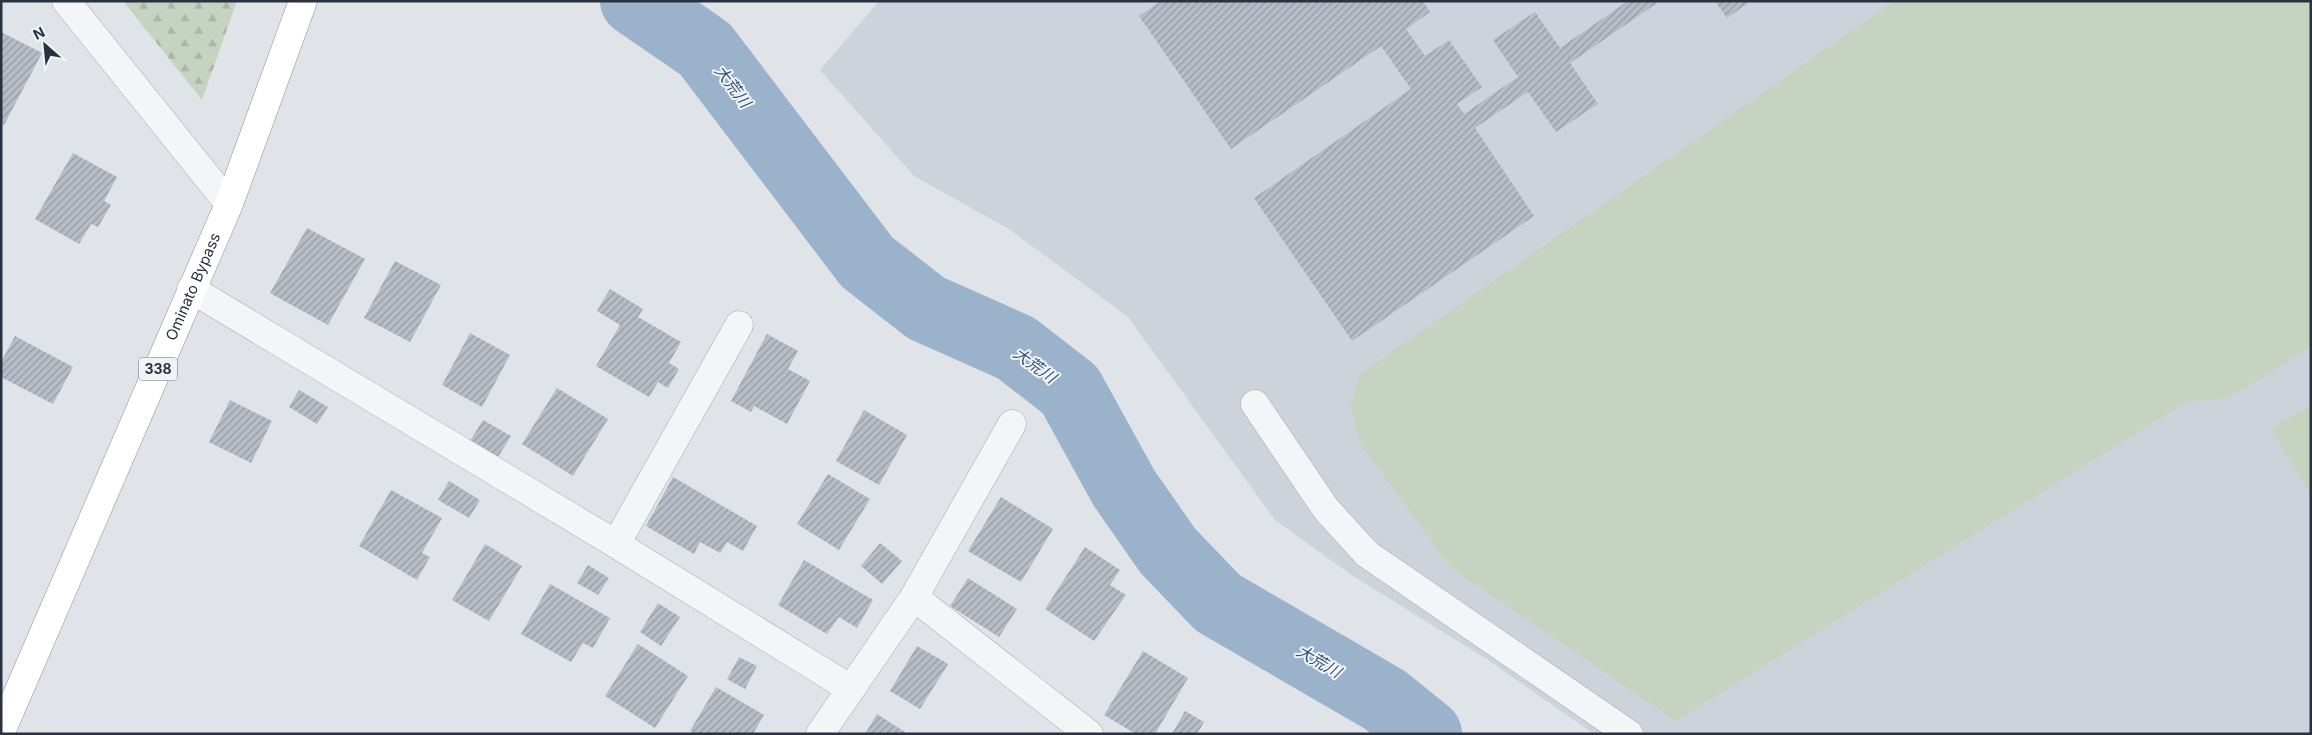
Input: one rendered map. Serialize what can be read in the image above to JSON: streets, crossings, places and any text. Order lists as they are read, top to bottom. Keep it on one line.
{"streets":{"highway":["Ominato Bypass","338"]},"water":["大荒川"],"north":"top left"}
